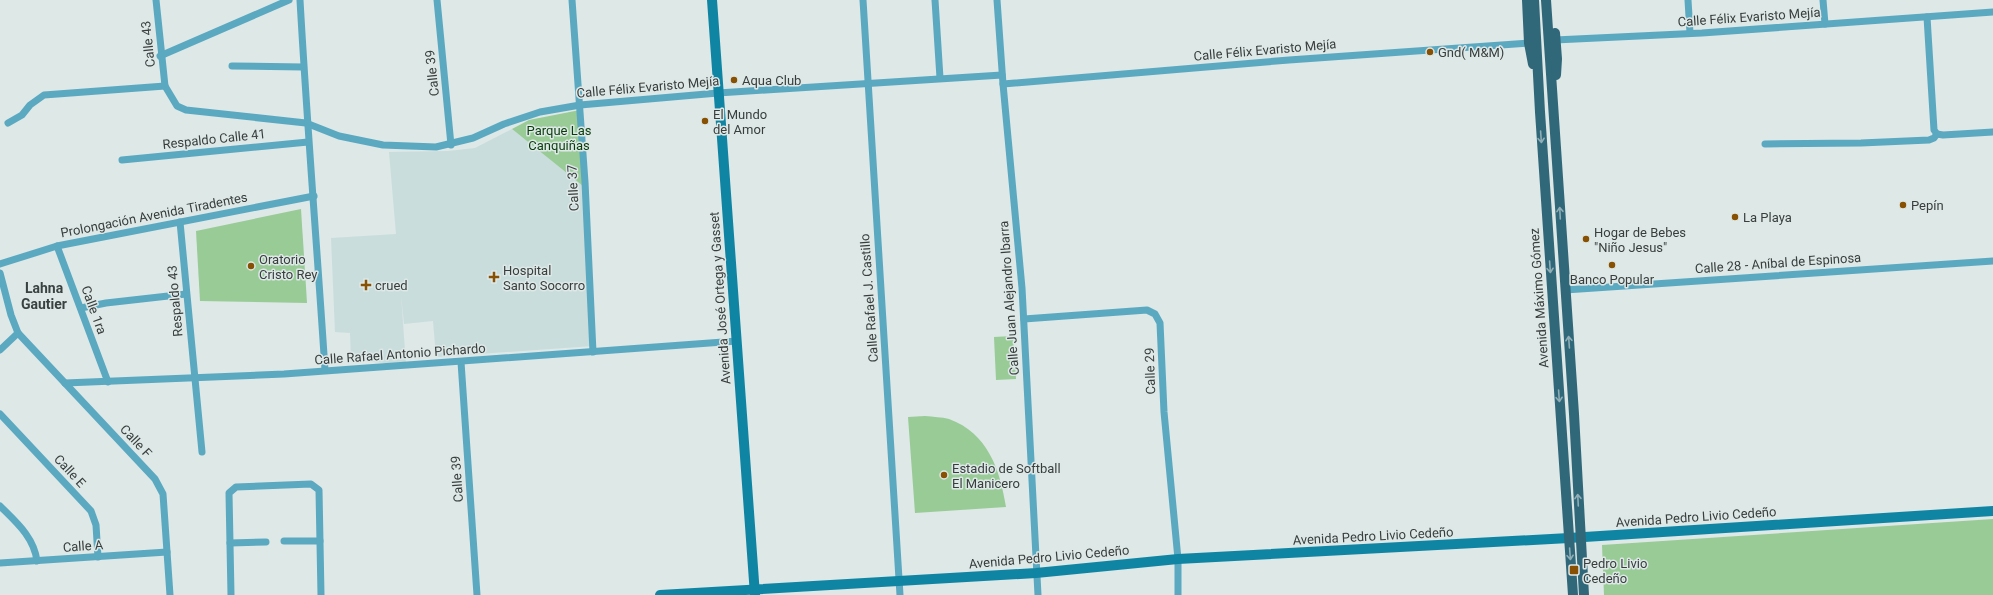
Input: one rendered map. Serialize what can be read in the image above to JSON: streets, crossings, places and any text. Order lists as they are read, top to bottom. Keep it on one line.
{"streets":{"main road":["Avenida José Ortega y Gasset","Avenida Máximo Gómez","Avenida Pedro Livio Cedeño"],"street":["Calle Félix Evaristo Mejía","Calle 43","Calle 39","Respaldo Calle 41","Calle 37","Prolongación Avenida Tiradentes","Calle 28 - Aníbal de Espinosa","Calle Rafael J. Castillo","Calle Juan Alejandro lbarra","Respaldo 43","Calle 1ra","Calle Rafael Antonio Pichardo","Calle 29","Calle F","Calle E","Calle A"]},"crossings":[["Calle Félix Evaristo Mejía","Calle 39"],["Calle Félix Evaristo Mejía","Calle 37"],["Calle Félix Evaristo Mejía","Avenida José Ortega y Gasset"],["Calle Félix Evaristo Mejía","Calle Rafael J. Castillo"],["Calle Félix Evaristo Mejía","Calle Juan Alejandro lbarra"],["Calle 39","Calle Rafael Antonio Pichardo"],["Calle 37","Calle Rafael Antonio Pichardo"],["Prolongación Avenida Tiradentes","Respaldo 43"],["Prolongación Avenida Tiradentes","Calle 1ra"],["Calle 28 - Aníbal de Espinosa","Avenida Máximo Gómez"],["Avenida José Ortega y Gasset","Calle Rafael Antonio Pichardo"],["Avenida José Ortega y Gasset","Avenida Pedro Livio Cedeño"],["Calle Rafael J. Castillo","Avenida Pedro Livio Cedeño"],["Calle Juan Alejandro lbarra","Calle 29"],["Calle Juan Alejandro lbarra","Avenida Pedro Livio Cedeño"],["Avenida Máximo Gómez","Avenida Pedro Livio Cedeño"],["Respaldo 43","Calle Rafael Antonio Pichardo"],["Calle 1ra","Calle Rafael Antonio Pichardo"],["Calle Rafael Antonio Pichardo","Calle F"],["Calle 29","Avenida Pedro Livio Cedeño"],["Calle F","Calle A"],["Calle E","Calle A"]],"districts":["Lahna Gautier"],"parks":["Parque Las Canquiñas"],"places":{"other":["Gnd( M&M)","Aqua Club","El Mundo del Amor","Pepín","La Playa","Hogar de Bebes \"Niño Jesus\"","Banco Popular","Oratorio Cristo Rey","Estadio de Softball El Manicero"],"health":["Hospital Santo Socorro","crued"],"transit":["Pedro Livio Cedeño"]}}
